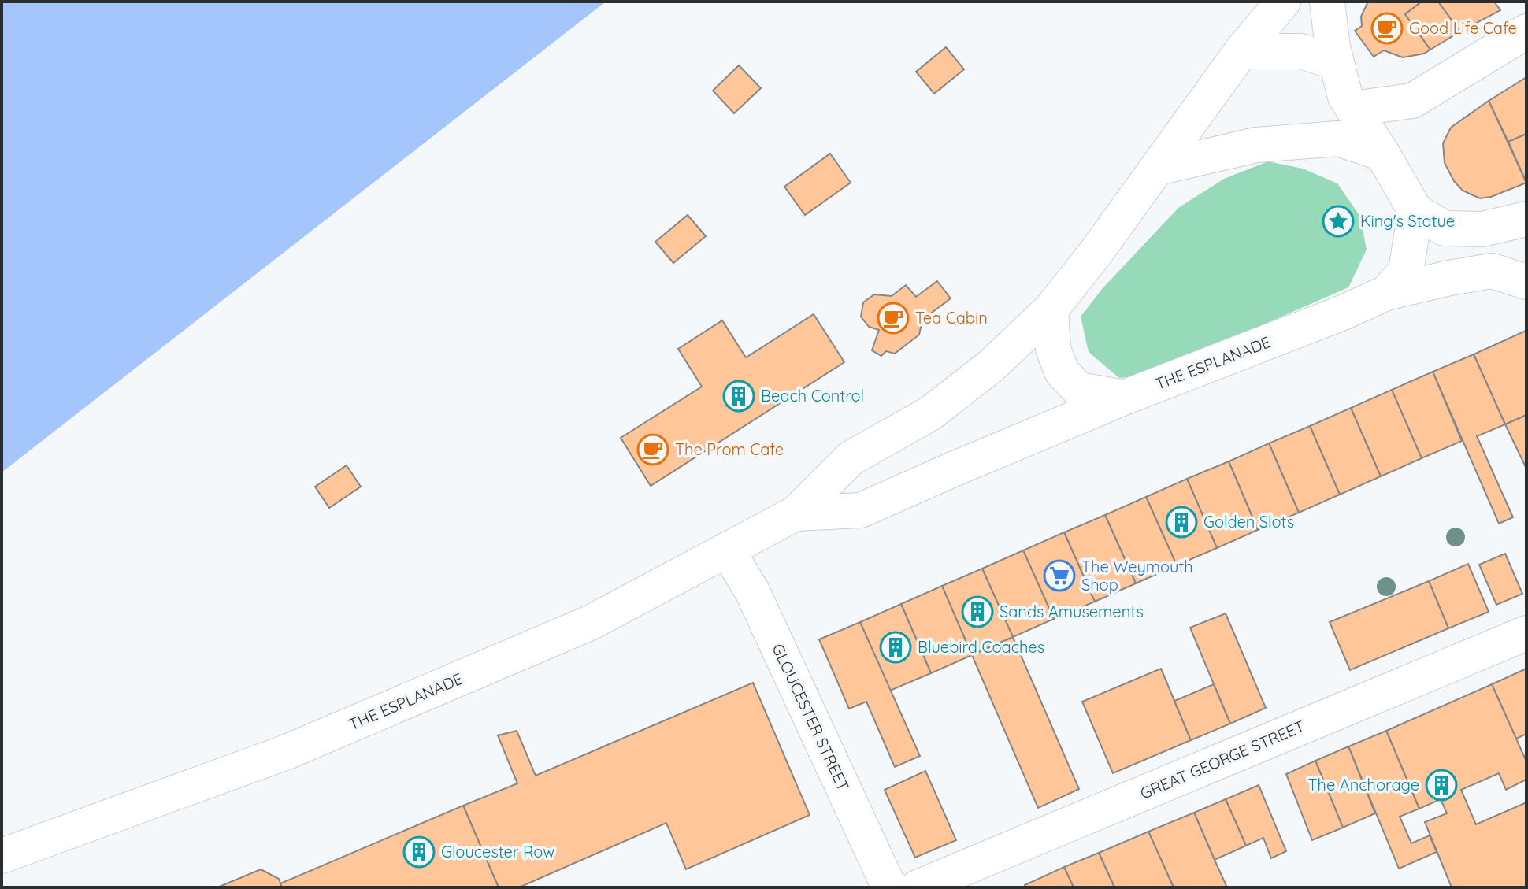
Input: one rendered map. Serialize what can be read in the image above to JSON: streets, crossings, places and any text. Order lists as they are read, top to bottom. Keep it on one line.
{"streets":{"street":["THE ESPLANADE","GLOUCESTER STREET","GREAT GEORGE STREET"]},"crossings":[["THE ESPLANADE","GLOUCESTER STREET"]],"places":{"cafe":["Good Life Cafe","Tea Cabin","The Prom Cafe"],"place":["King's Statue"],"building":["Beach Control","Golden Slots","Sands Amusements","Bluebird Coaches","The Anchorage","Gloucester Row"],"supermarket":["The Weymouth Shop"]}}
